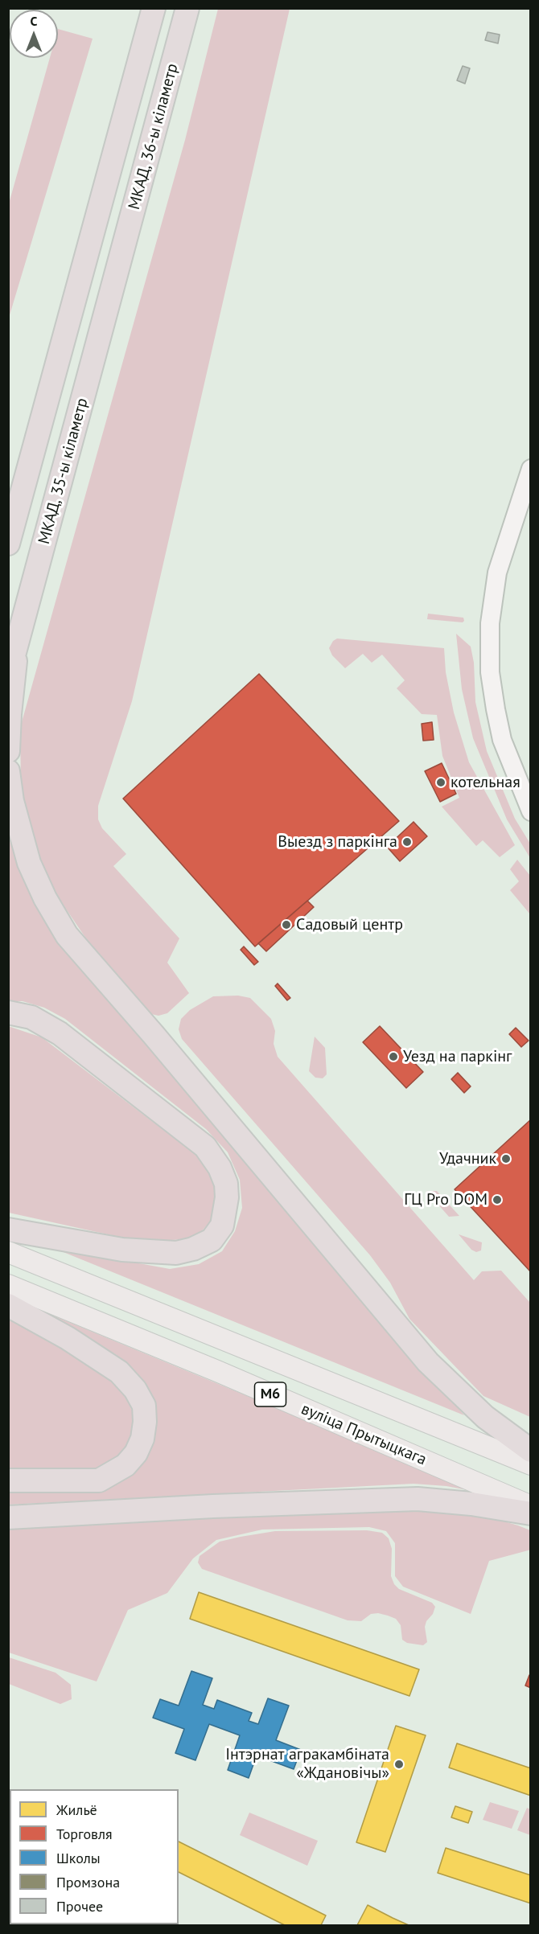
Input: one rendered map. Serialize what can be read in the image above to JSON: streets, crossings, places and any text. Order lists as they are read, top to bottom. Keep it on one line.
{"streets":{"highway":["МКАД, 36-ы кіламетр","МКАД, 35-ы кіламетр"],"main road":["М6","вуліца Прытыцкага"]},"crossings":[["МКАД, 36-ы кіламетр","МКАД, 35-ы кіламетр"]],"places":["котельная","Выезд з паркінга","Садовый центр","Уезд на паркінг","Удачник","ГЦ Pro DOM","Інтэрнат агракамбіната «Ждановічы»"],"legend":["Жильё","Торговля","Школы","Промзона","Прочее"],"north":"top"}
